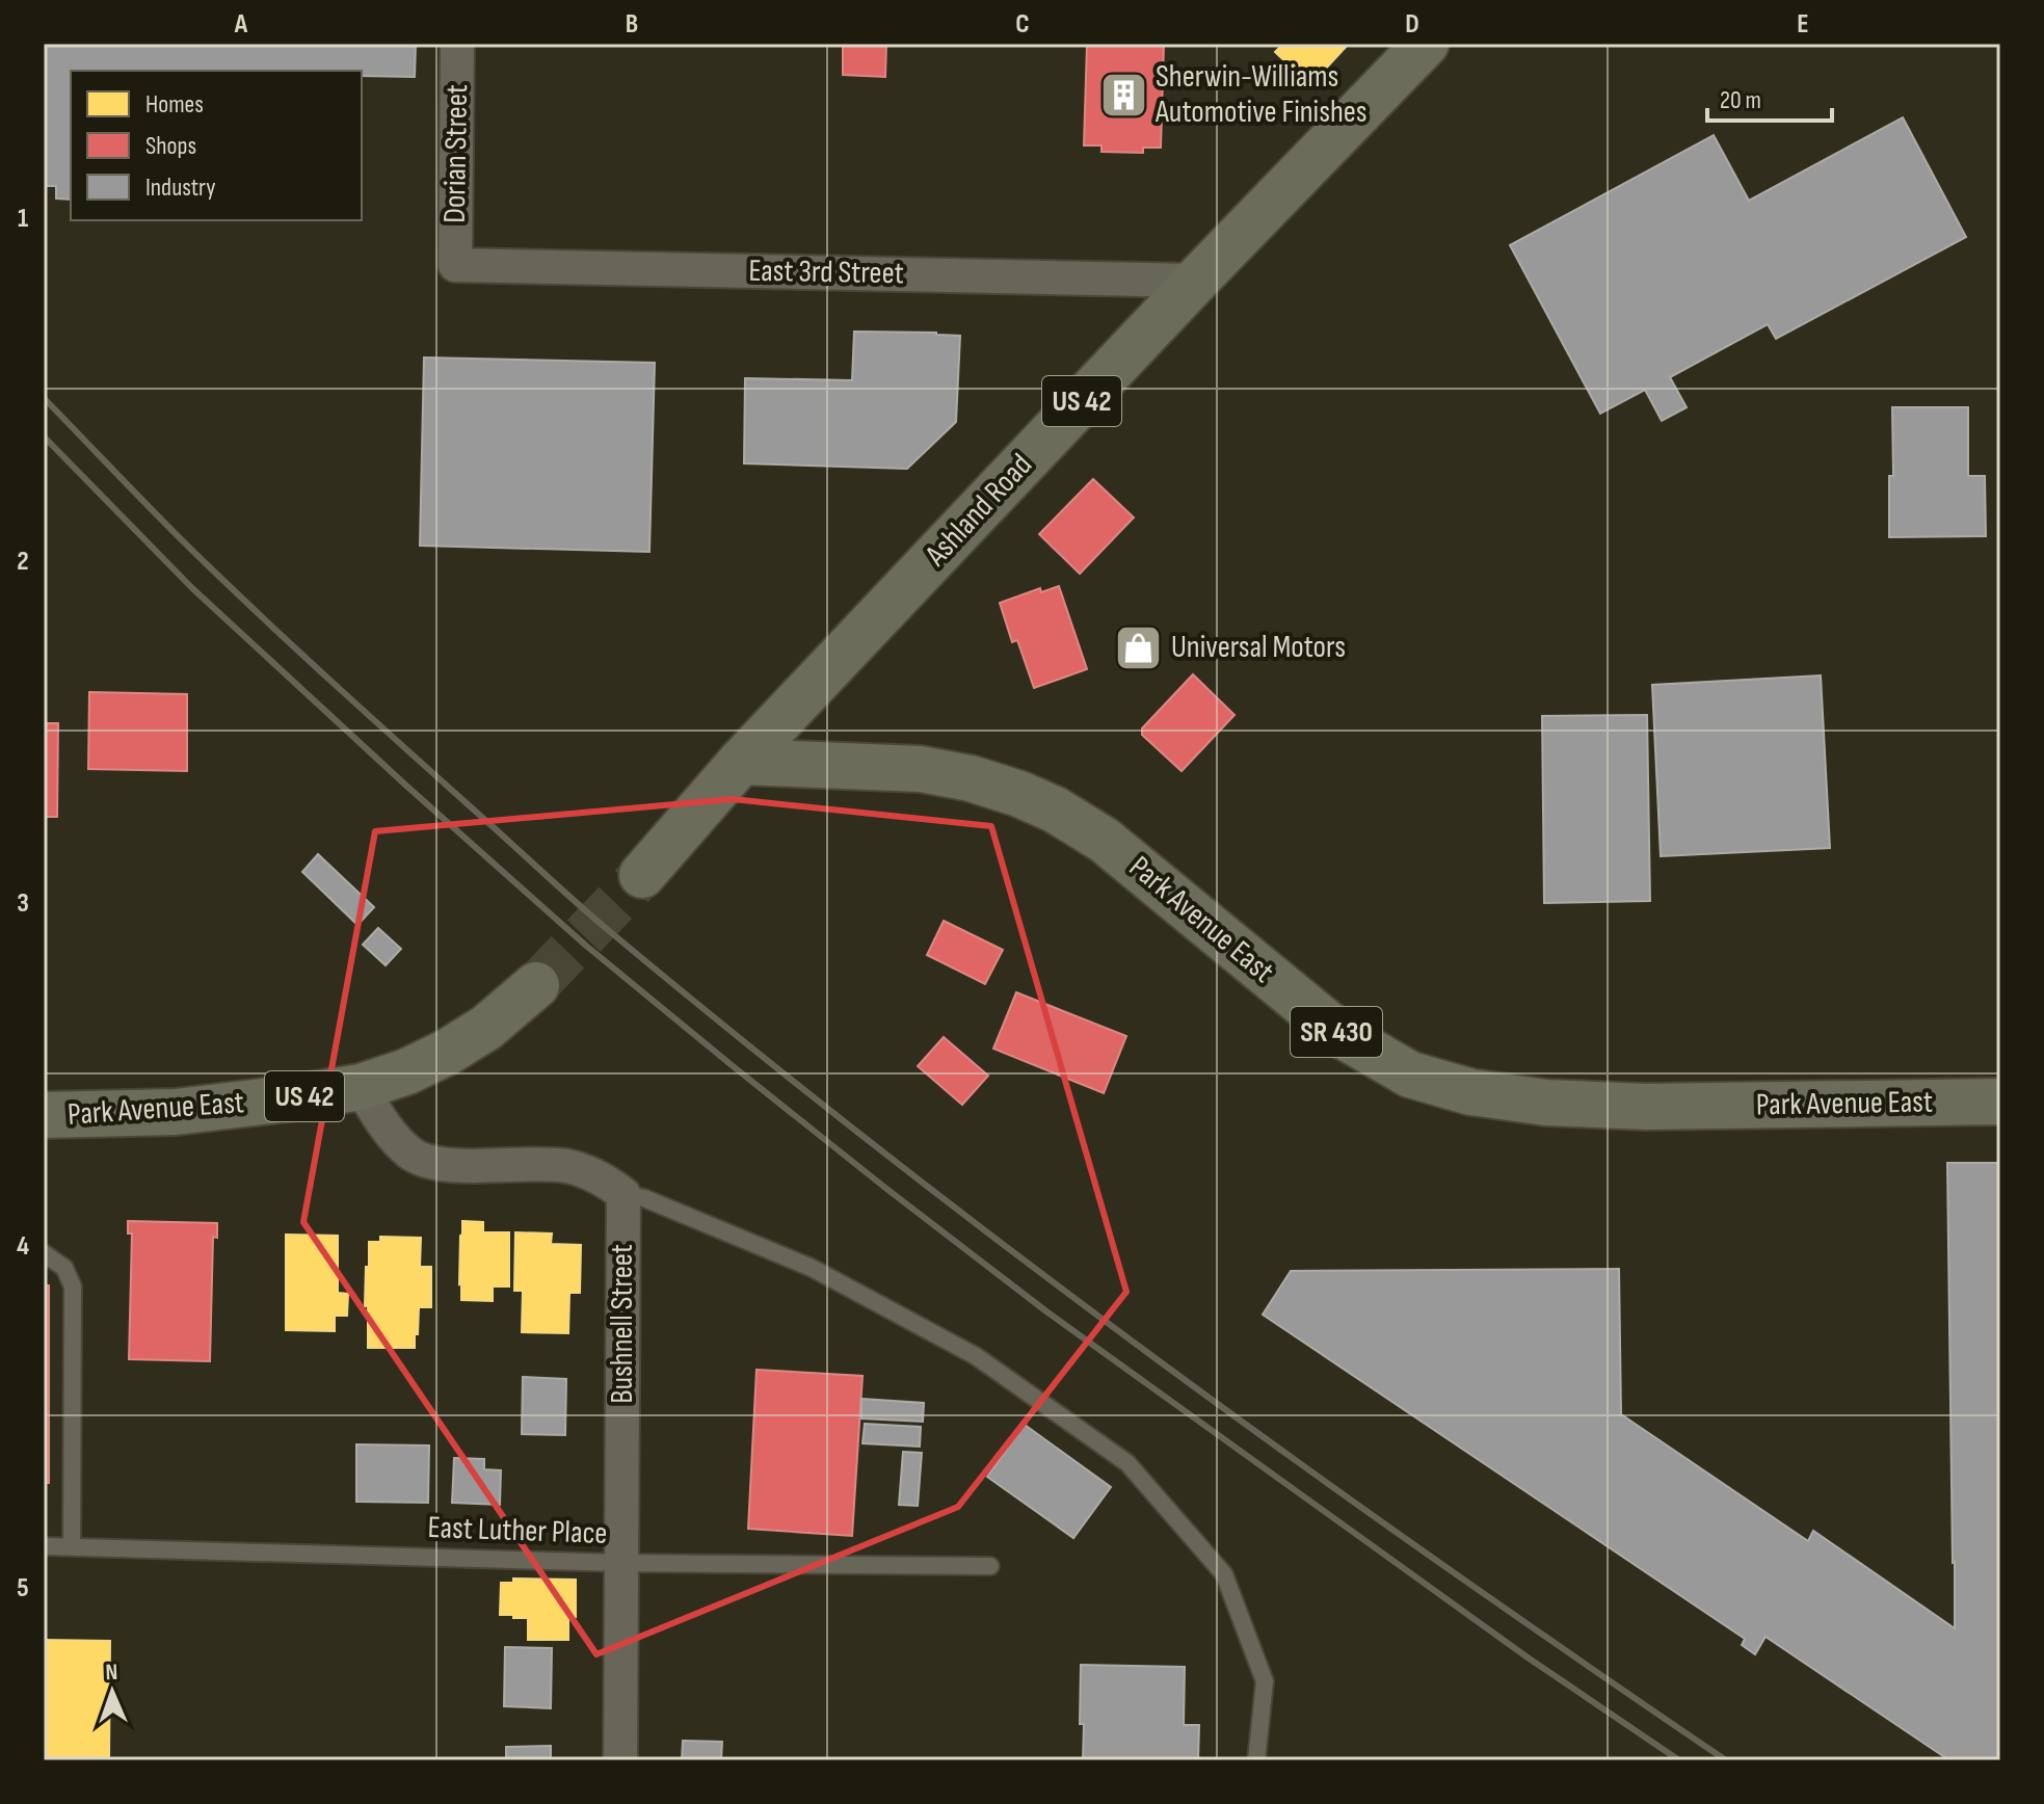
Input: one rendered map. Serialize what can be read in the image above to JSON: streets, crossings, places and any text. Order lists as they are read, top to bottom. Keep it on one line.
{"streets":{"main road":["US 42","Ashland Road","Park Avenue East","SR 430"],"street":["Dorian Street","East 3rd Street","Bushnell Street"],"lane":["East Luther Place"]},"crossings":[["Dorian Street","East 3rd Street"],["East 3rd Street","Ashland Road"],["US 42","Ashland Road"],["US 42","Park Avenue East"],["Ashland Road","Park Avenue East"],["Bushnell Street","East Luther Place"]],"places":{"building":["Sherwin-Williams Automotive Finishes"],"shop":["Universal Motors"]},"legend":["Homes","Shops","Industry"],"scale_bar":"20 m","north":"top","grid":{"columns":["A","B","C","D","E"],"rows":["1","2","3","4","5"]}}
